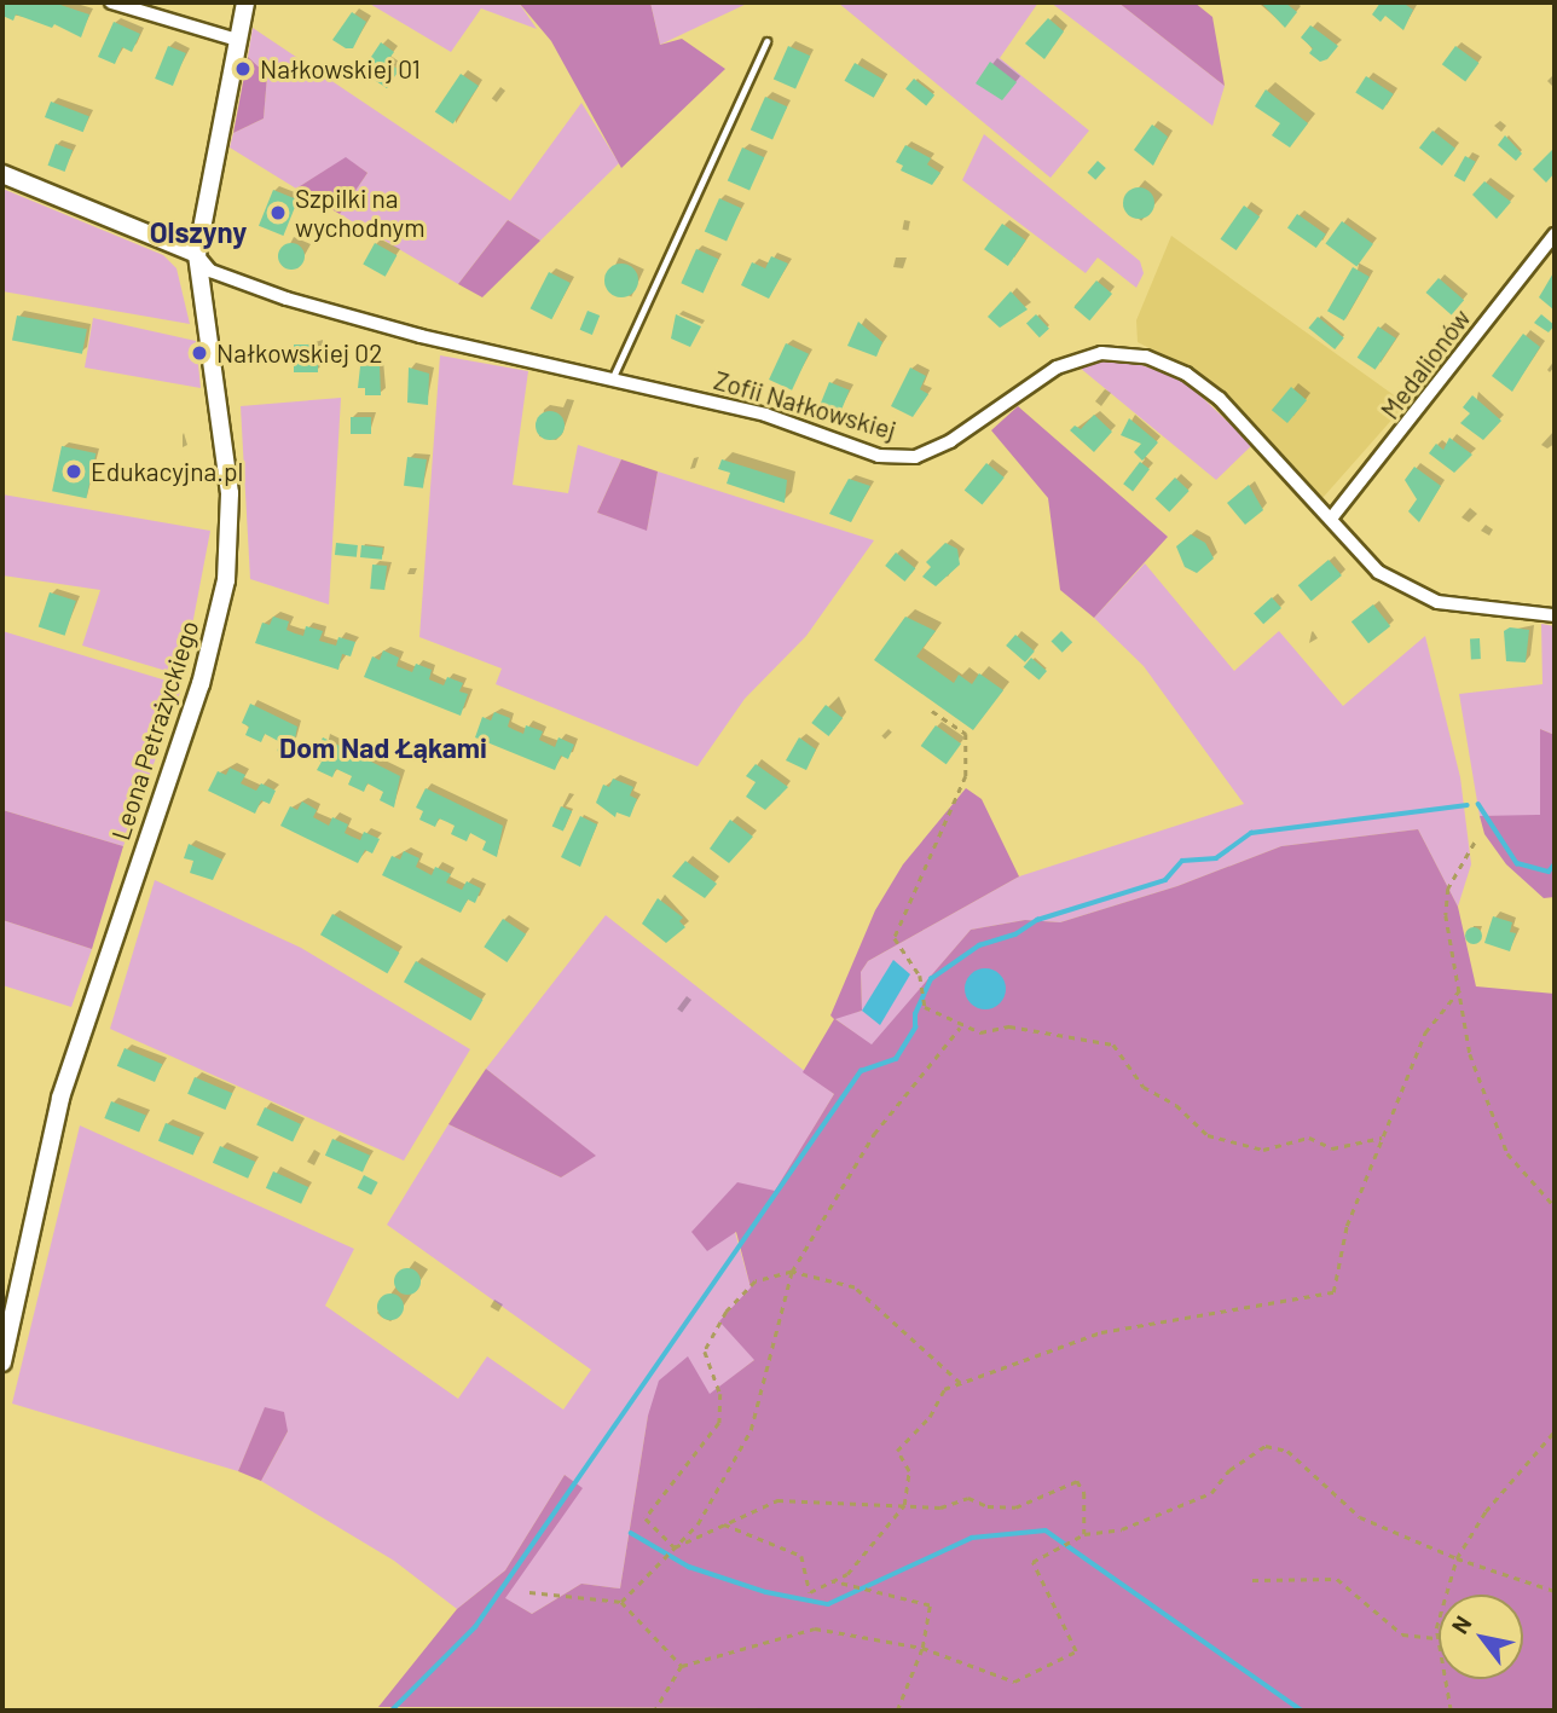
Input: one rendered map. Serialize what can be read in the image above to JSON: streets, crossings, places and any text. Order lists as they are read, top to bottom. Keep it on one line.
{"streets":{"street":["Medalionów","Zofii Nałkowskiej","Leona Petrażyckiego"]},"crossings":[["Medalionów","Zofii Nałkowskiej"],["Zofii Nałkowskiej","Leona Petrażyckiego"]],"districts":["Olszyny","Dom Nad Łąkami"],"places":["Nałkowskiej 01","Szpilki na wychodnym","Nałkowskiej 02","Edukacyjna.pl"],"north":"top left"}
